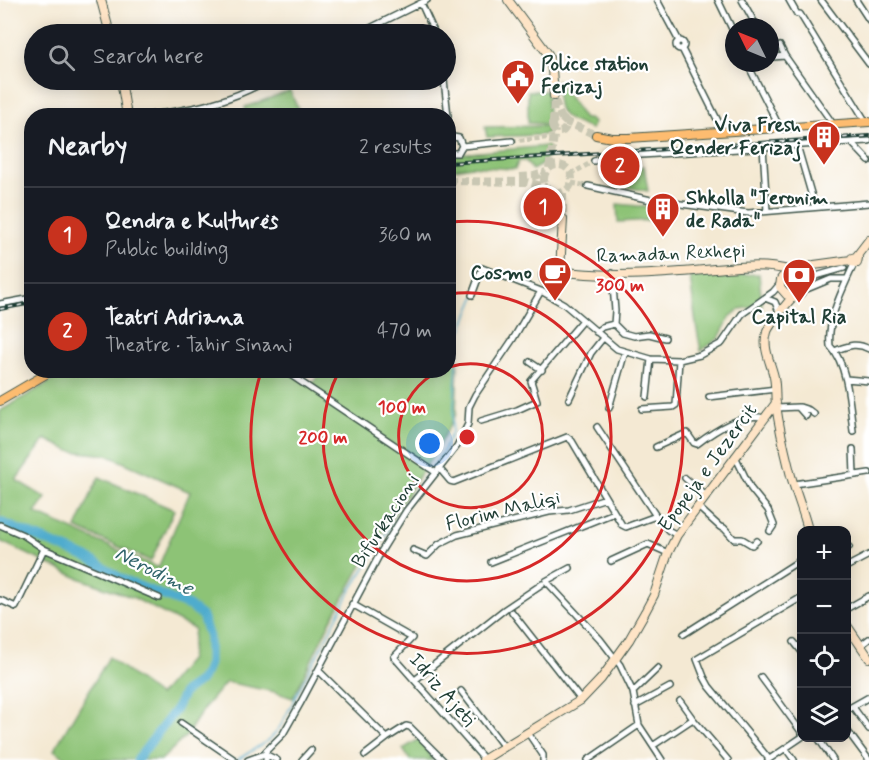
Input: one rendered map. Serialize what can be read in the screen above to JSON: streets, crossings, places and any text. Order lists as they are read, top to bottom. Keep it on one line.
{"streets":{"main road":["Ramadan Rexhepi","Epopeja e Jezercit"],"street":["Florim Maliqi","Bifurkacioni","Idriz Ajeti"]},"crossings":[["Epopeja e Jezercit","Idriz Ajeti"],["Bifurkacioni","Idriz Ajeti"]],"water":["Nerodime"],"places":{"public building":["Police station Ferizaj"],"building":["Viva Fresh Qender Ferizaj","Shkolla \"Jeronim de Rada\""],"cafe":["Cosmo"],"bank":["Capital Ria"]},"north":"top left","page":{"search":"Search here","heading":["Nearby","2 results"],"pins":["2","1"],"list":[{"mark":"1","name":"Qendra e Kulturës","note":"Public building","value":"360 m"},{"mark":"2","name":"Teatri Adriana","note":"Theatre · Tahir Sinani","value":"470 m"}],"map_buttons":["+","−"]},"rings":["300 m","100 m","200 m"]}
